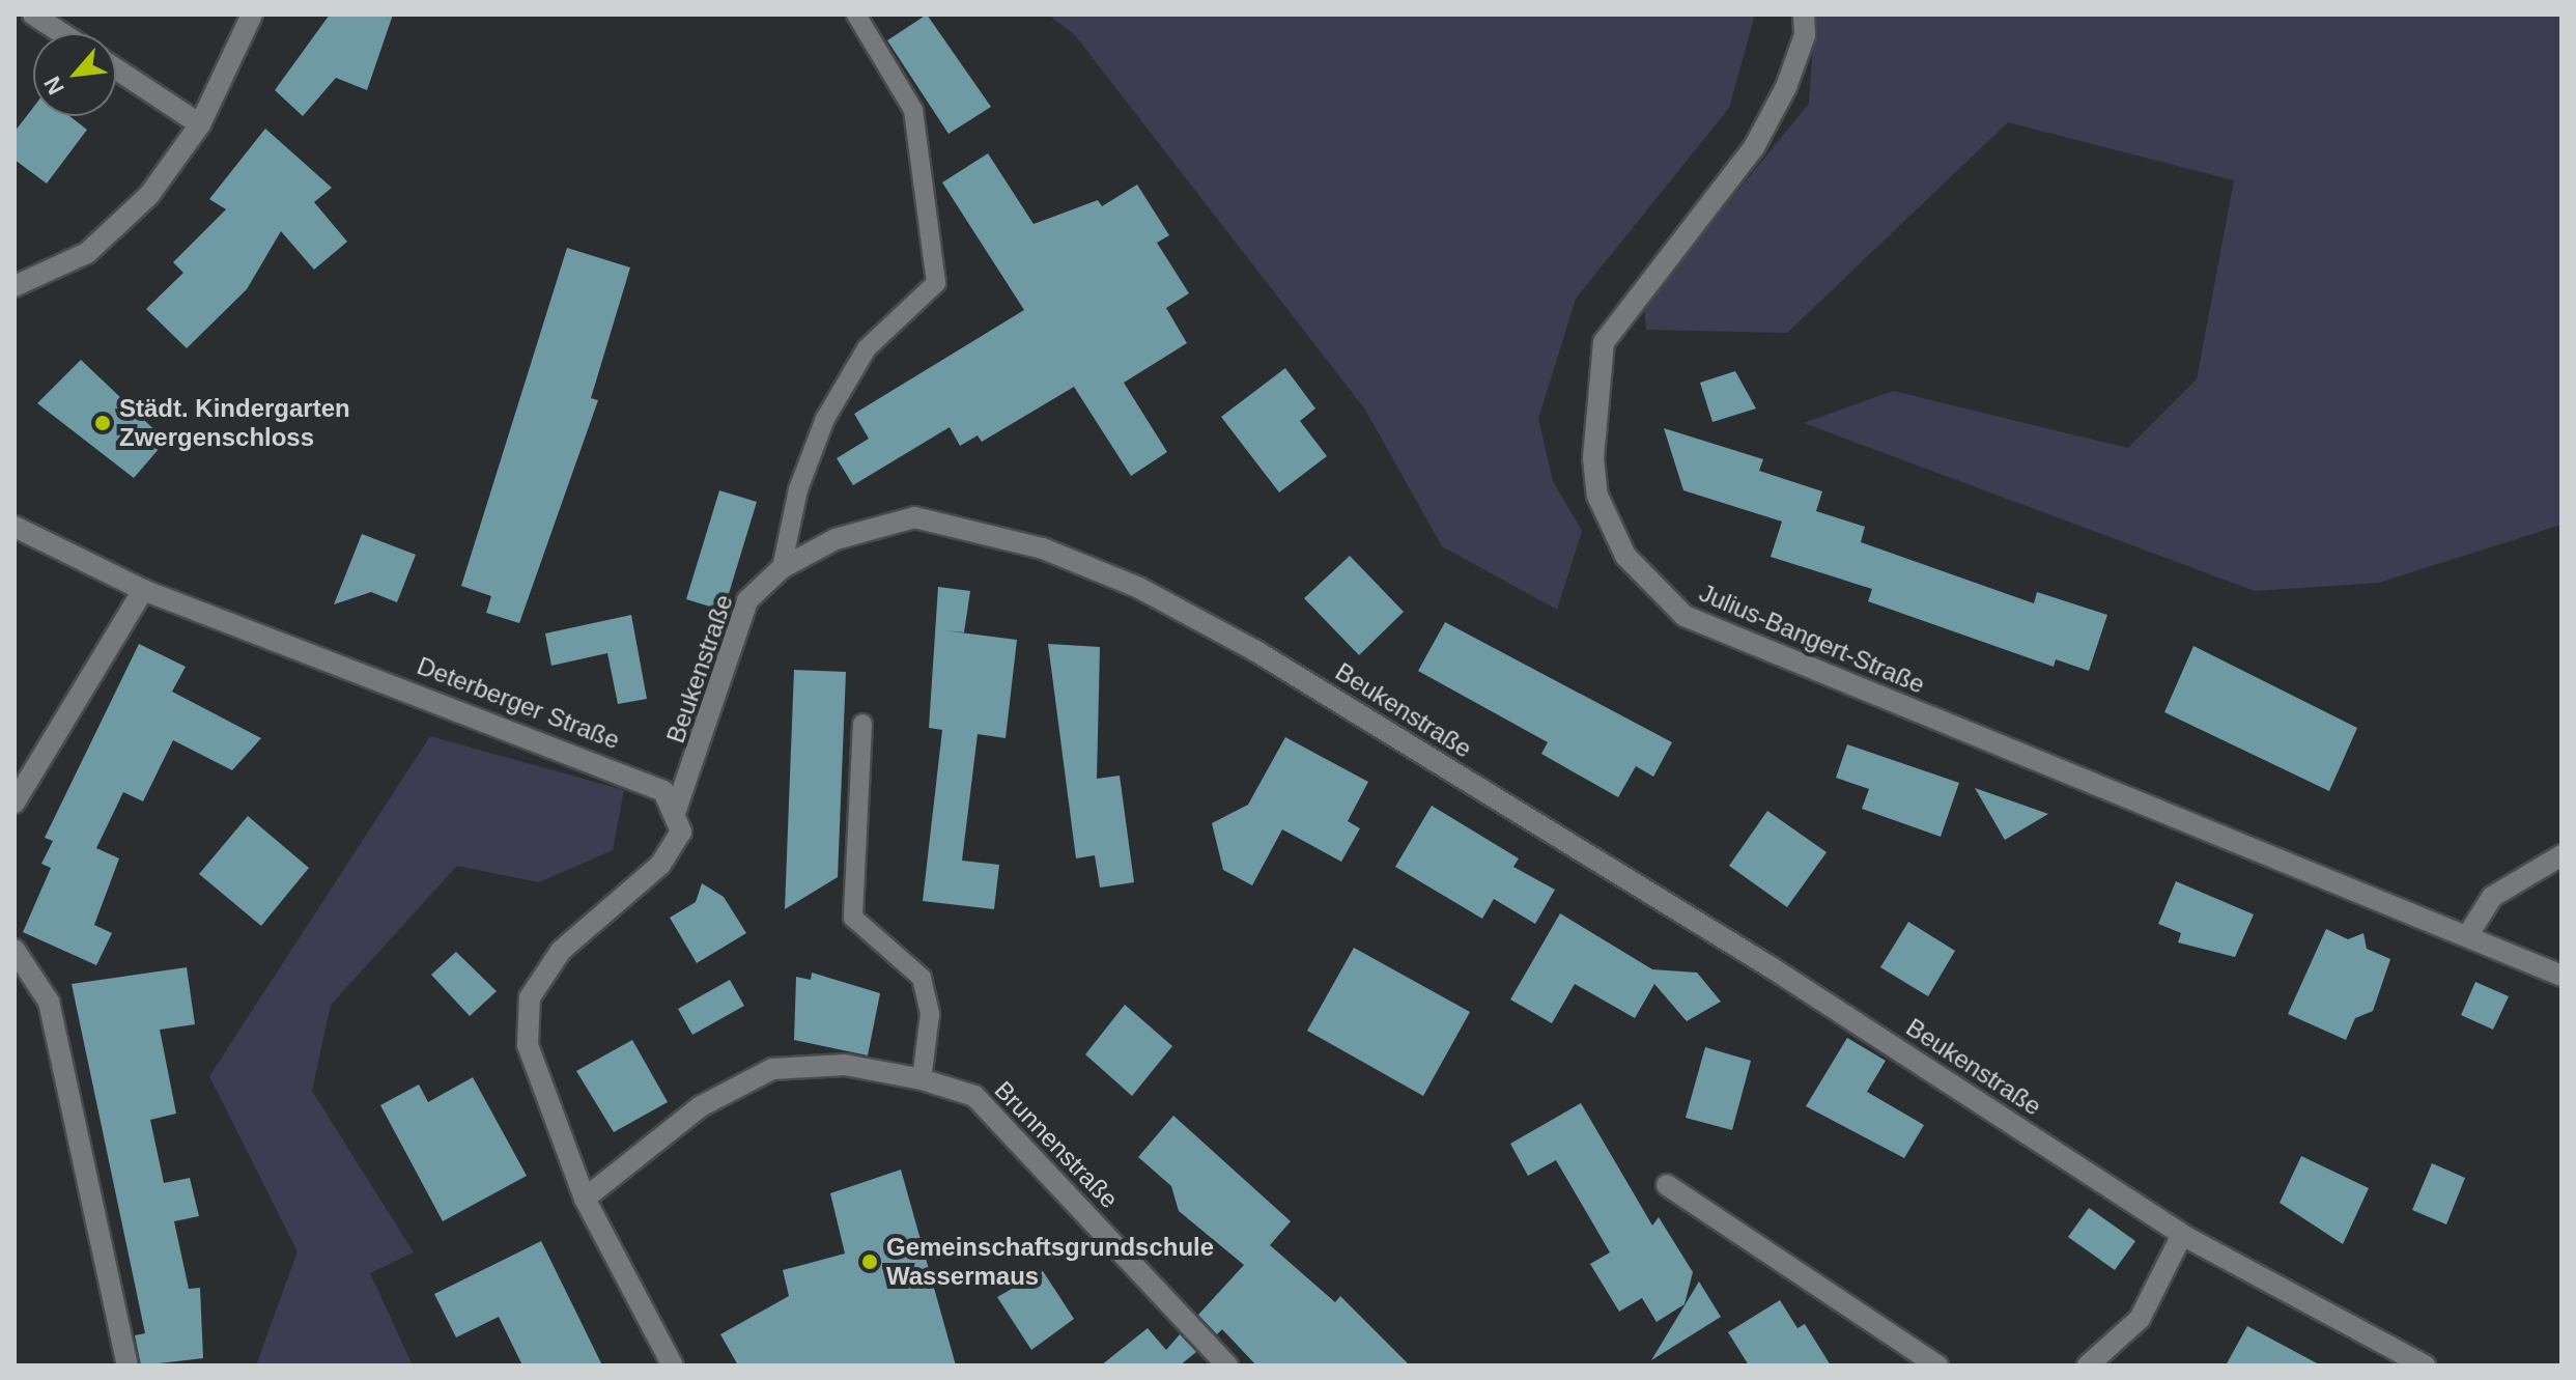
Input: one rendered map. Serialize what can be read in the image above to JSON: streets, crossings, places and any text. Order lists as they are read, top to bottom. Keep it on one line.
{"streets":{"street":["Julius-Bangert-Straße","Beukenstraße","Deterberger Straße","Brunnenstraße"]},"crossings":[["Beukenstraße","Deterberger Straße"]],"places":["Städt. Kindergarten Zwergenschloss","Gemeinschaftsgrundschule Wassermaus"],"north":"bottom left"}
